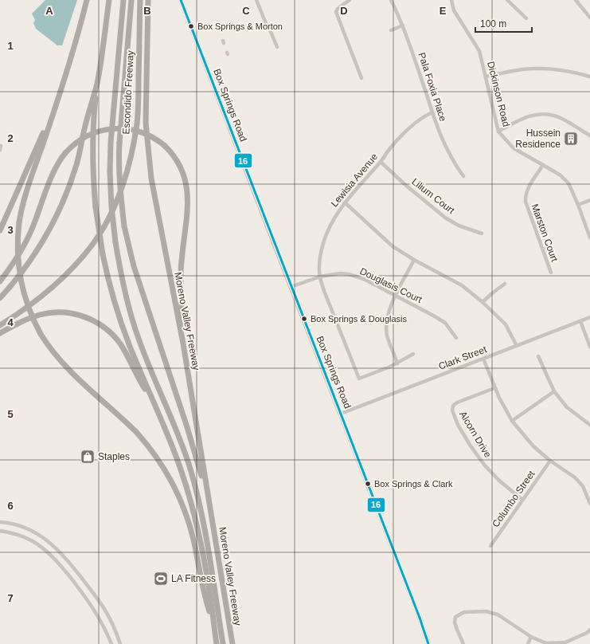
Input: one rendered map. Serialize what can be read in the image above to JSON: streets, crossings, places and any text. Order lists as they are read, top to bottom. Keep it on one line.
{"streets":{"highway":["Escondido Freeway","Moreno Valley Freeway"],"main road":["Box Springs Road"],"street":["Pala Foxia Place","Dickinson Road","Lewisia Avenue","Lilium Court","Marston Court","Douglasis Court","Clark Street","Alcorn Drive","Columbo Street"]},"crossings":[["Pala Foxia Place","Lewisia Avenue"],["Dickinson Road","Marston Court"],["Box Springs Road","Douglasis Court"],["Box Springs Road","Clark Street"],["Lewisia Avenue","Lilium Court"],["Lewisia Avenue","Douglasis Court"],["Alcorn Drive","Columbo Street"]],"places":{"other":["Box Springs & Morton","Box Springs & Douglasis","Box Springs & Clark"],"building":["Hussein Residence"],"shop":["Staples"],"sports":["LA Fitness"]},"lines":["transit line 16"],"scale_bar":"100 m","grid":{"columns":["A","B","C","D","E"],"rows":["1","2","3","4","5","6","7"]}}
